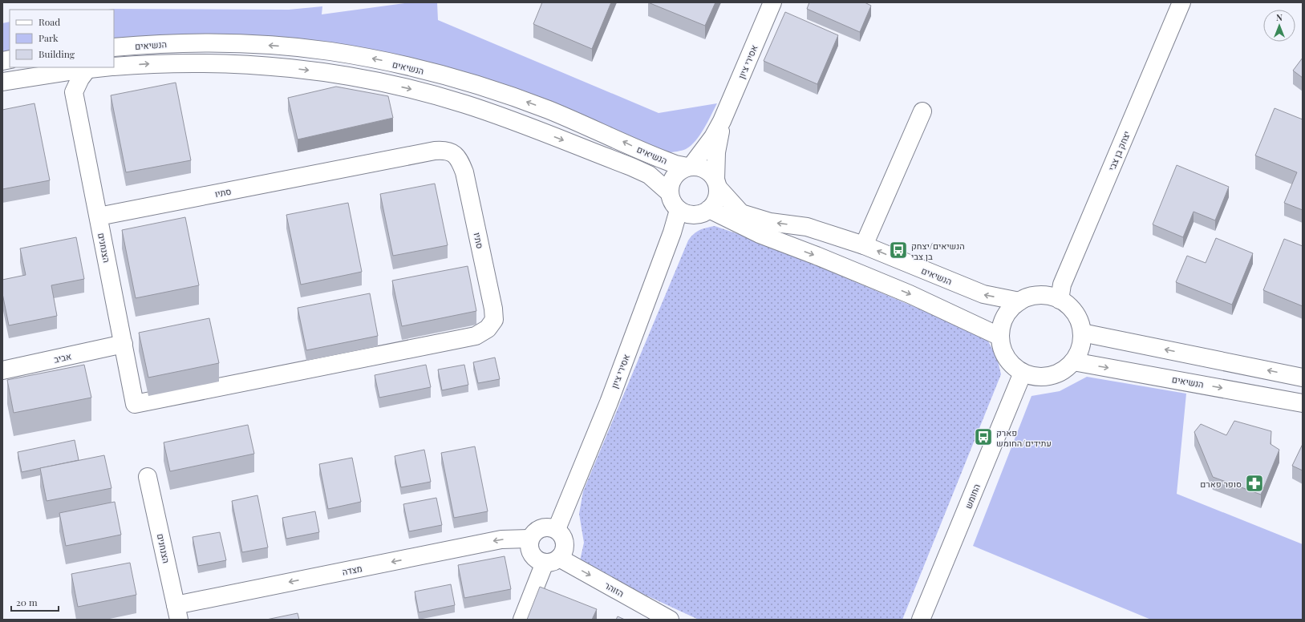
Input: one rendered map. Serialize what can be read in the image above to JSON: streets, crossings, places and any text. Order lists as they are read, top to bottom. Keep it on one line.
{"streets":{"street":["הנשיאים","אסירי ציון","יצחק בן צבי","סתיו","הצנחנים","אביב","החומש","מצדה","הזוהר"]},"crossings":[["הנשיאים","אסירי ציון"],["הנשיאים","יצחק בן צבי"],["הנשיאים","החומש"],["אסירי ציון","מצדה"],["אסירי ציון","הזוהר"],["יצחק בן צבי","החומש"],["סתיו","הצנחנים"],["הצנחנים","אביב"],["הצנחנים","מצדה"],["מצדה","הזוהר"]],"one_way":["מצדה","הזוהר"],"places":{"bus stop":["הנשיאים/יצחק בן צבי","פארק עתידים/החומש"],"pharmacy":["סופר פארם"]},"legend":["Road","Park","Building"],"scale_bar":"20 m","north":"top"}
